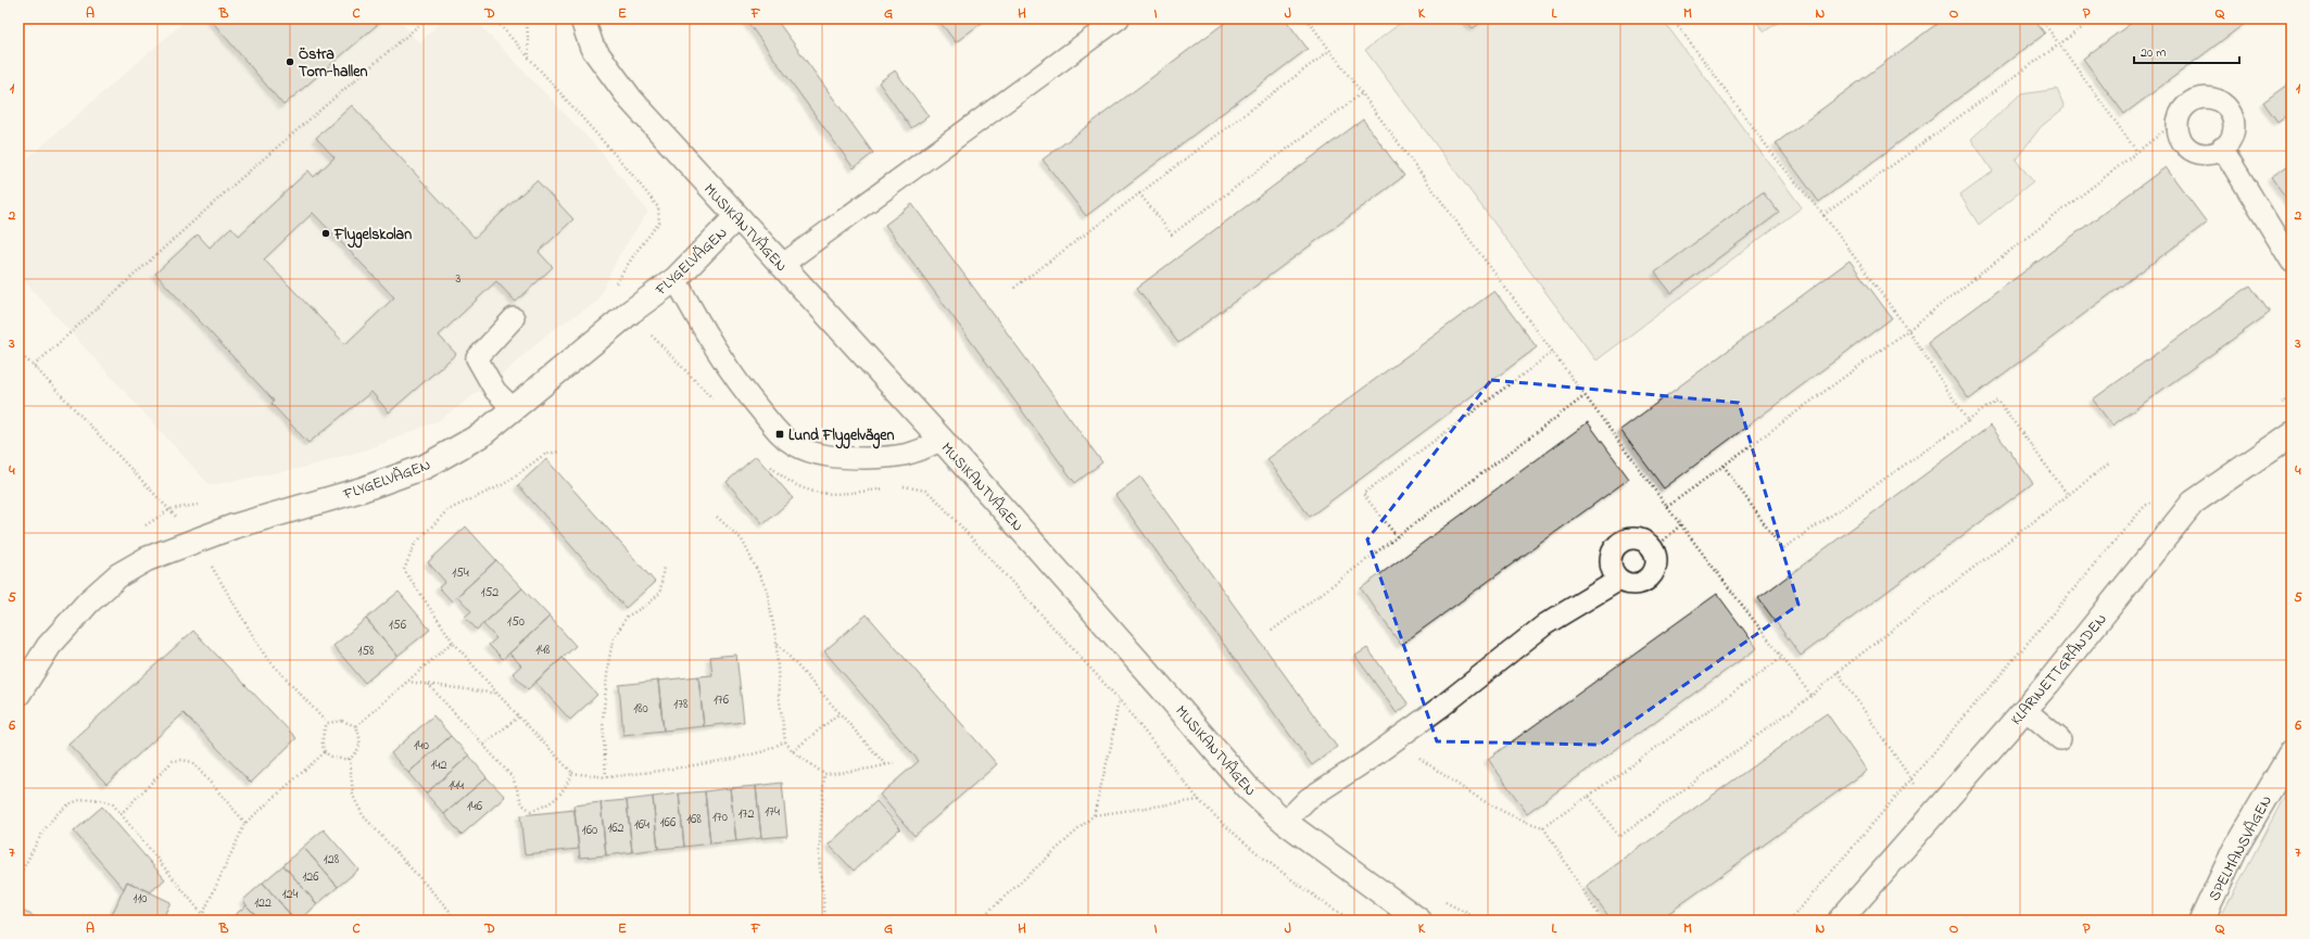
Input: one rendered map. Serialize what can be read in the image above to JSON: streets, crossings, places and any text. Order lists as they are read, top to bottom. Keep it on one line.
{"streets":{"street":["MUSIKANTVÄGEN","FLYGELVÄGEN","KLARINETTGRÄNDEN","SPELMANSVÄGEN"]},"crossings":[["MUSIKANTVÄGEN","FLYGELVÄGEN"]],"places":{"other":["Östra Torn-hallen","Flygelskolan"],"transit":["Lund Flygelvägen"]},"house_numbers":["3","154","152","150","156","148","158","176","178","180","140","142","144","146","174","172","170","168","166","164","162","160","128","126","124","110","122"],"scale_bar":"20 m","grid":{"columns":["A","B","C","D","E","F","G","H","I","J","K","L","M","N","O","P","Q"],"rows":["1","2","3","4","5","6","7"]}}
